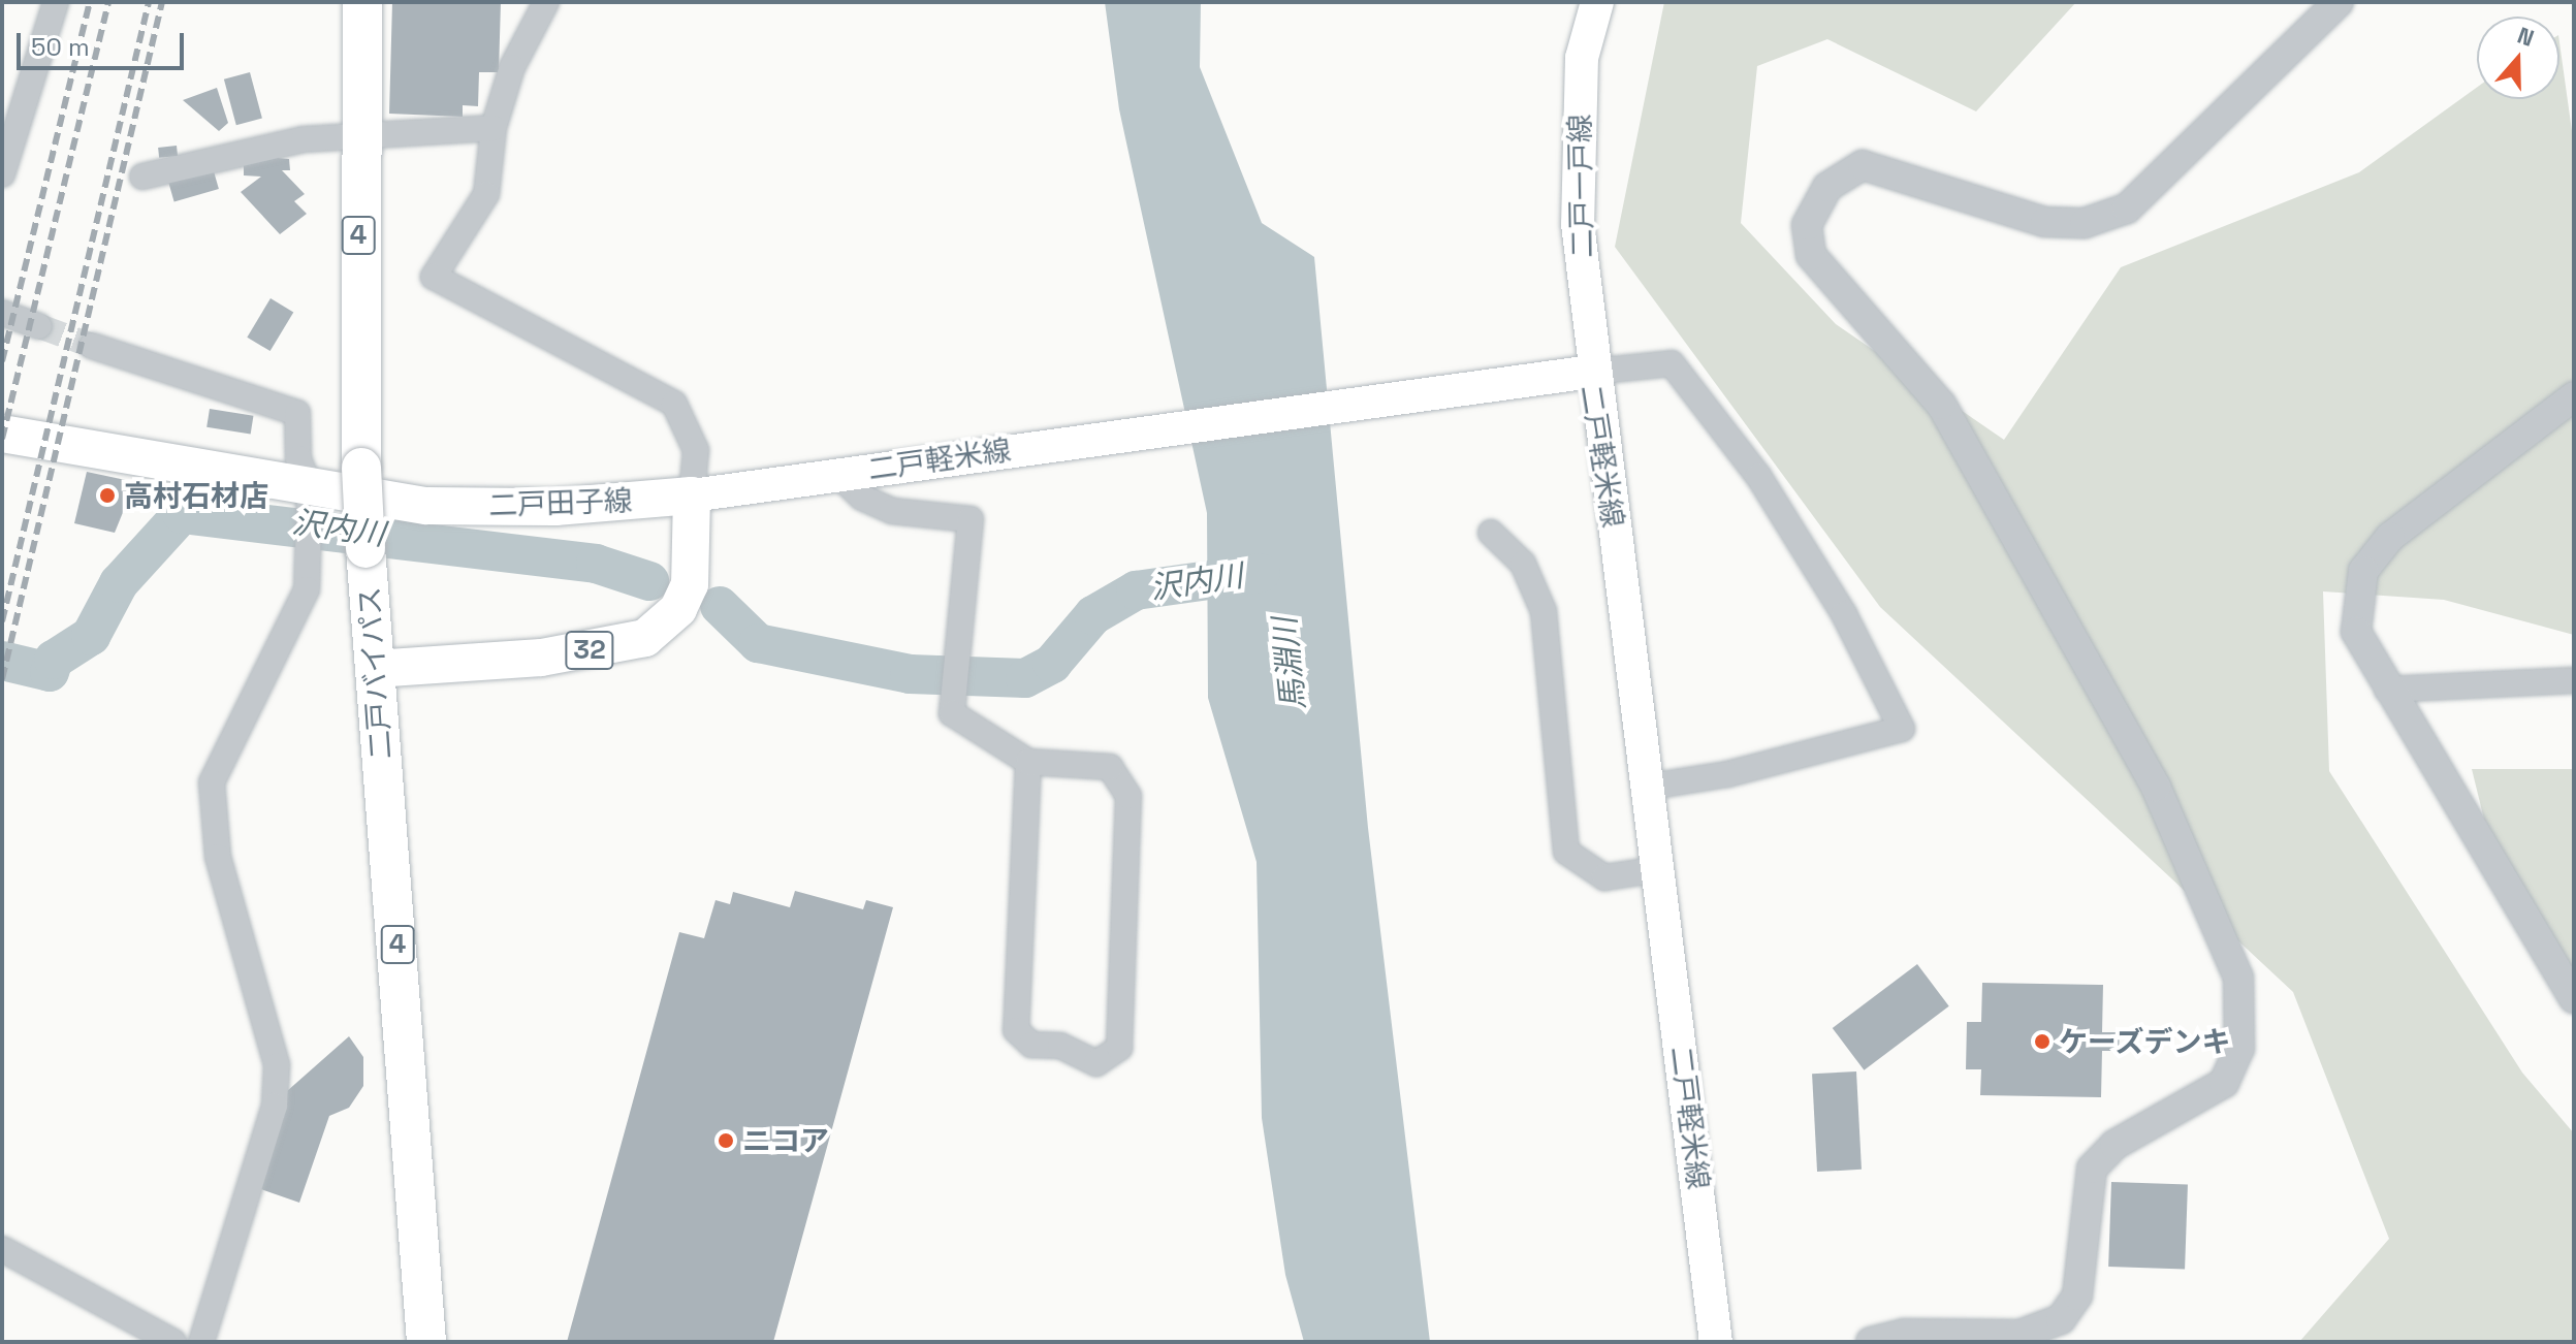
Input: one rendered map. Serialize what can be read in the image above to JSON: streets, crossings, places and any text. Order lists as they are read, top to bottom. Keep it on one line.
{"streets":{"highway":["4","二戸バイパス"],"main road":["二戸一戸線","二戸軽米線","二戸田子線","32"]},"crossings":[["二戸一戸線","二戸軽米線"],["二戸軽米線","二戸田子線"],["二戸軽米線","32"],["二戸田子線","32"],["32","二戸バイパス"]],"water":["沢内川","馬淵川"],"places":["高村石材店","ケーズデンキ","ニコア"],"scale_bar":"50 m","north":"top"}
